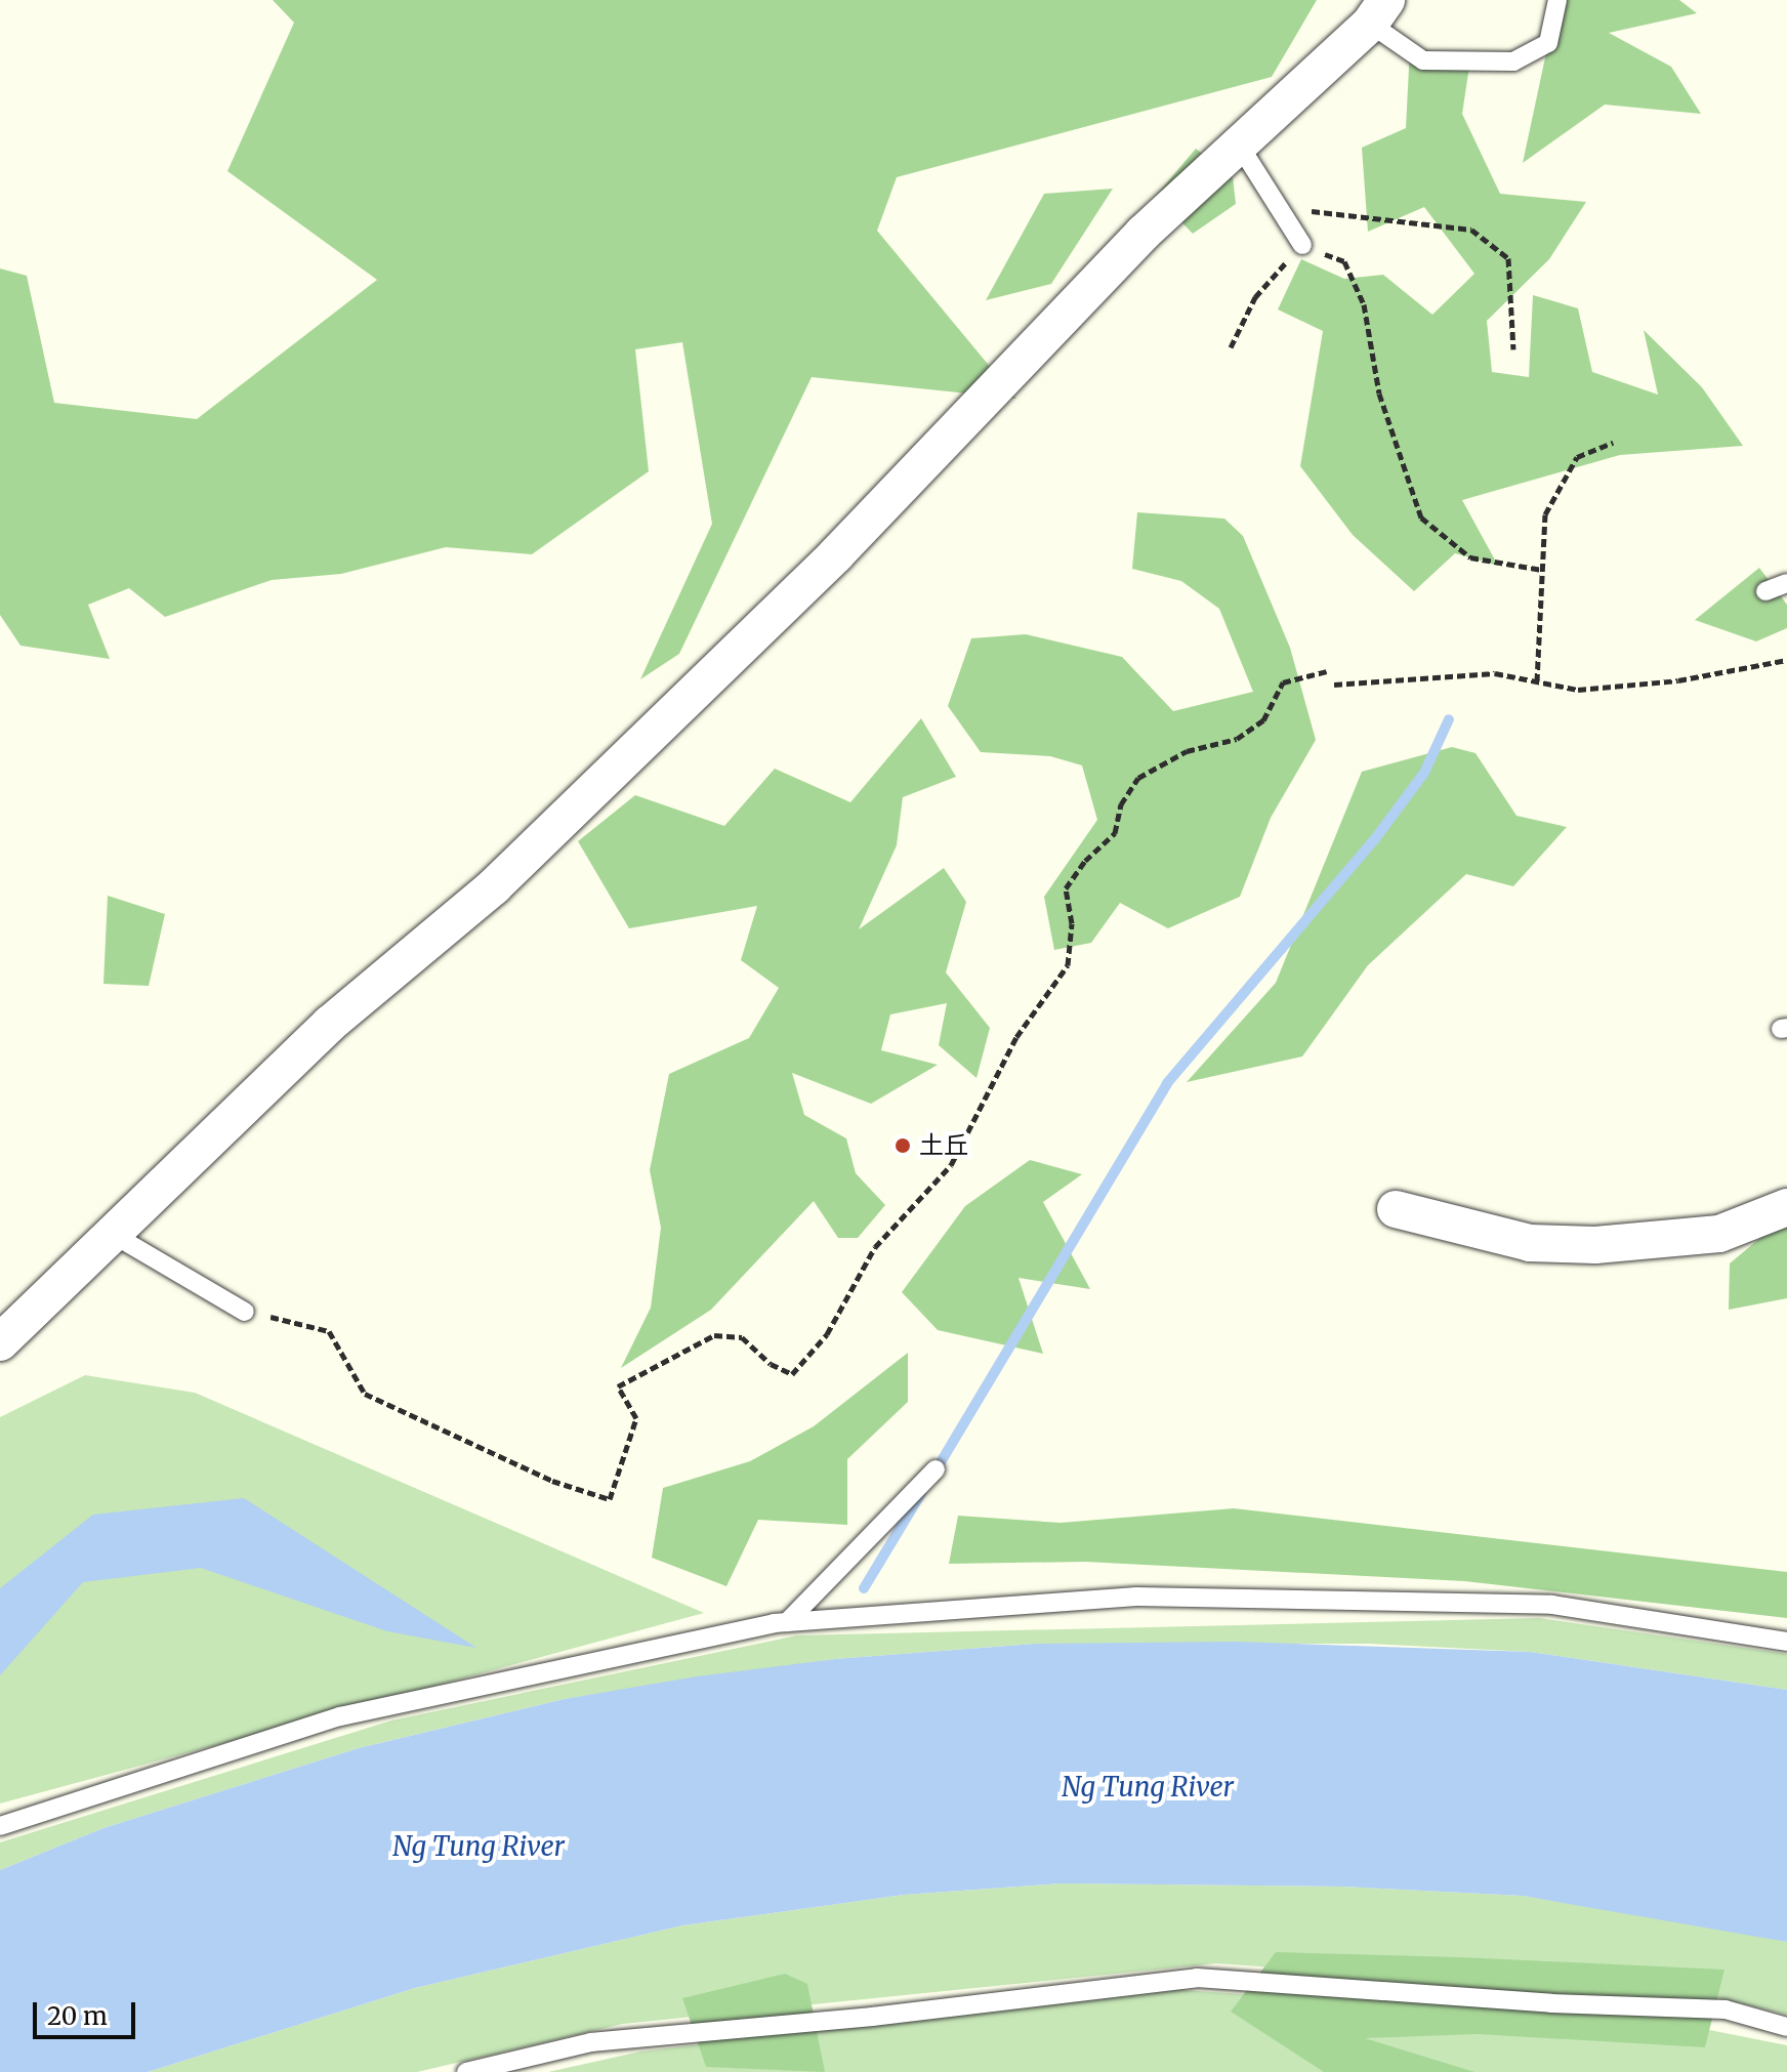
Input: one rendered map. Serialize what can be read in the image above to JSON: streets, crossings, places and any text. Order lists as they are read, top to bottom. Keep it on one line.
{"water":["Ng Tung River"],"places":["土丘"],"scale_bar":"20 m"}
